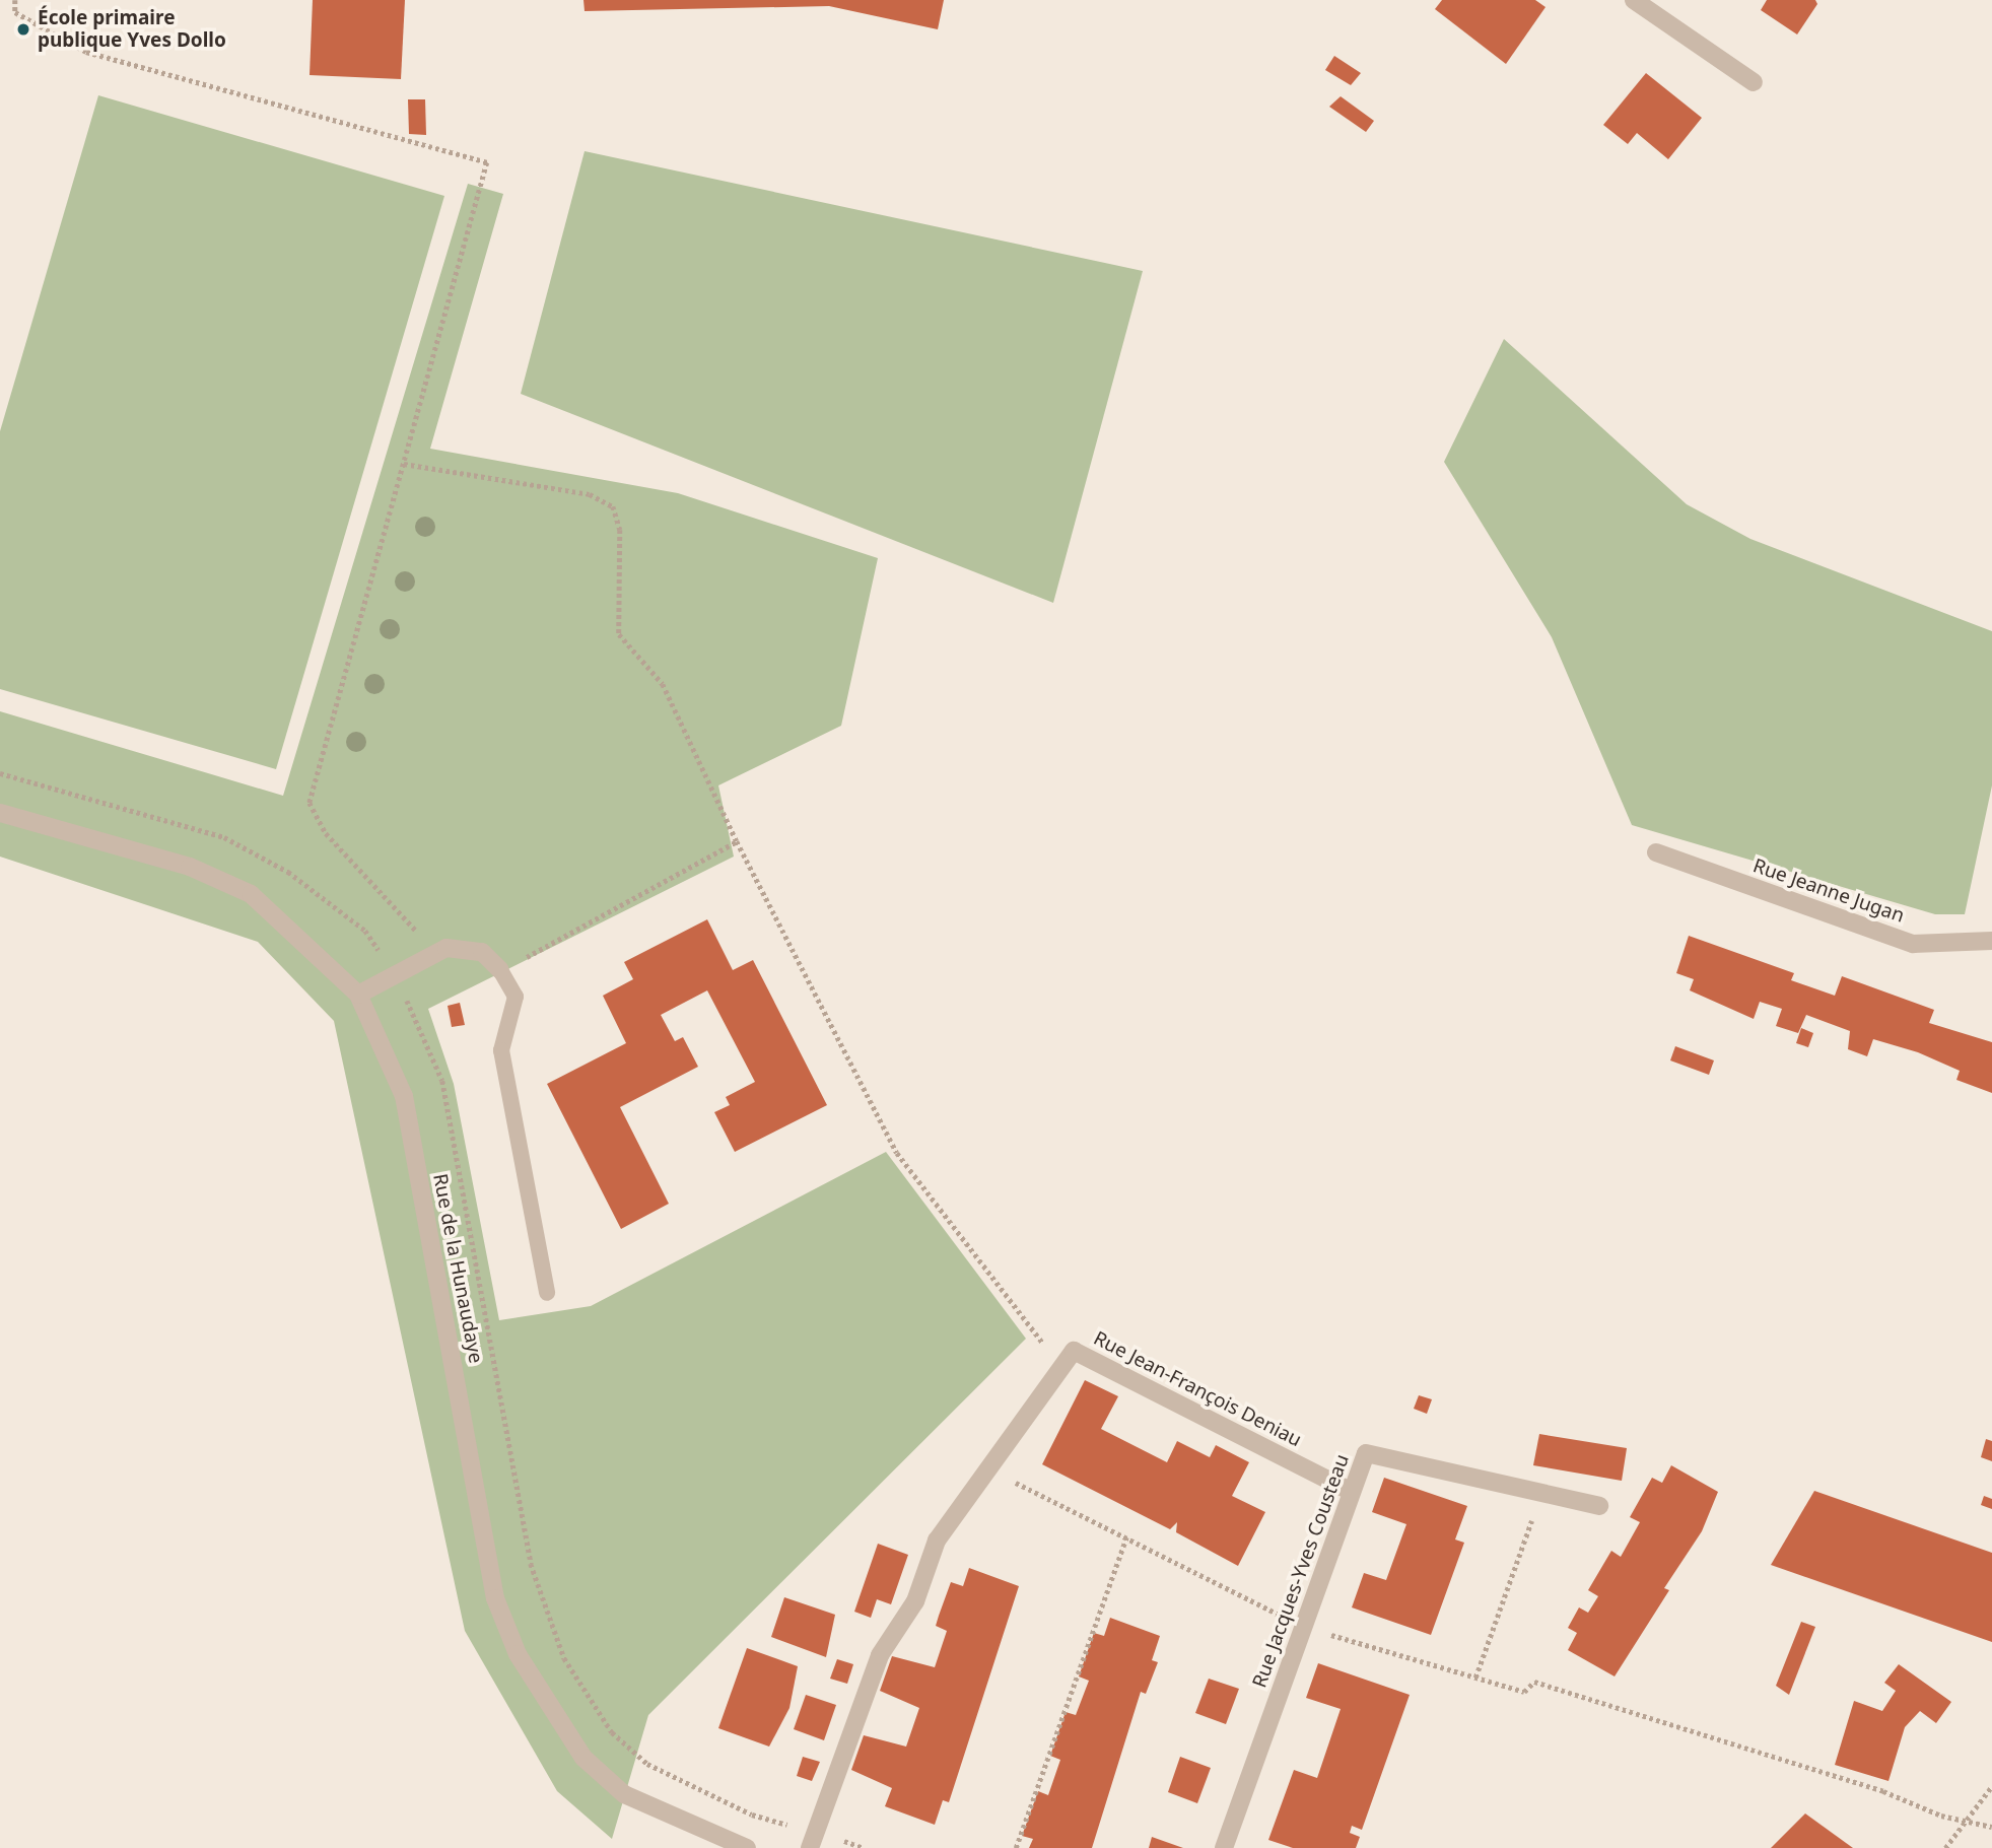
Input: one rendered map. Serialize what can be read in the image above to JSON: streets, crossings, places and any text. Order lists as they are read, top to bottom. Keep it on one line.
{"streets":{"street":["Rue Jeanne Jugan","Rue de la Hunaudaye","Rue Jean-François Deniau","Rue Jacques-Yves Cousteau"]},"crossings":[["Rue Jean-François Deniau","Rue Jacques-Yves Cousteau"]],"places":["École primaire publique Yves Dollo"]}
